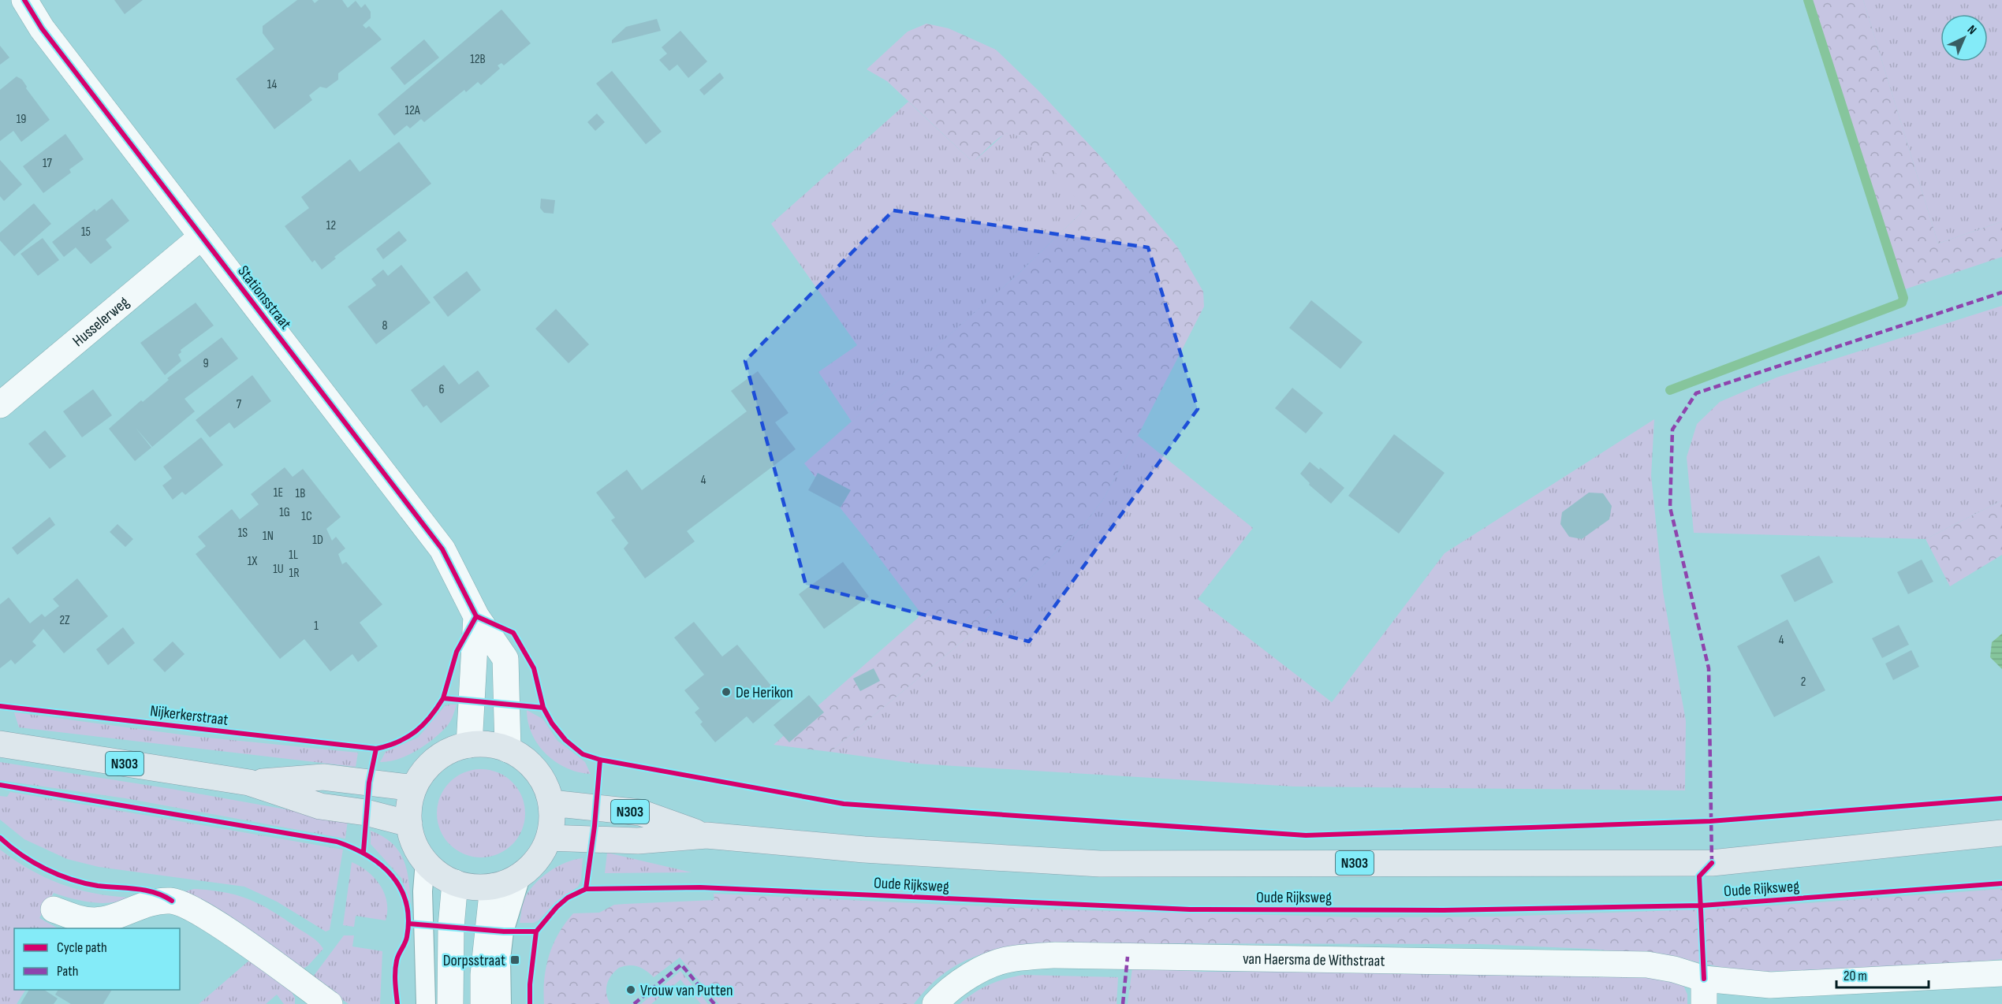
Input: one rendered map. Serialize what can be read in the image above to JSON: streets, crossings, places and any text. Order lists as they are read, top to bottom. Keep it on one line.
{"streets":{"main road":["N303","Oude Rijksweg"],"street":["Stationsstraat","Husselerweg","van Haersma de Withstraat"],"cycle path":["Nijkerkerstraat"]},"crossings":[["Stationsstraat","Husselerweg"],["Stationsstraat","N303"],["Stationsstraat","Oude Rijksweg"],["N303","Oude Rijksweg"]],"places":{"other":["De Herikon","Vrouw van Putten"],"transit":["Dorpsstraat"]},"house_numbers":["12B","14","12A","19","17","12","15","8","9","6","7","4","1E","1B","1G","1C","1S","1N","1D","1L","1X","1U","1R","2Z","1","4","2"],"legend":["Cycle path","Path"],"scale_bar":"20 m","north":"top right"}
